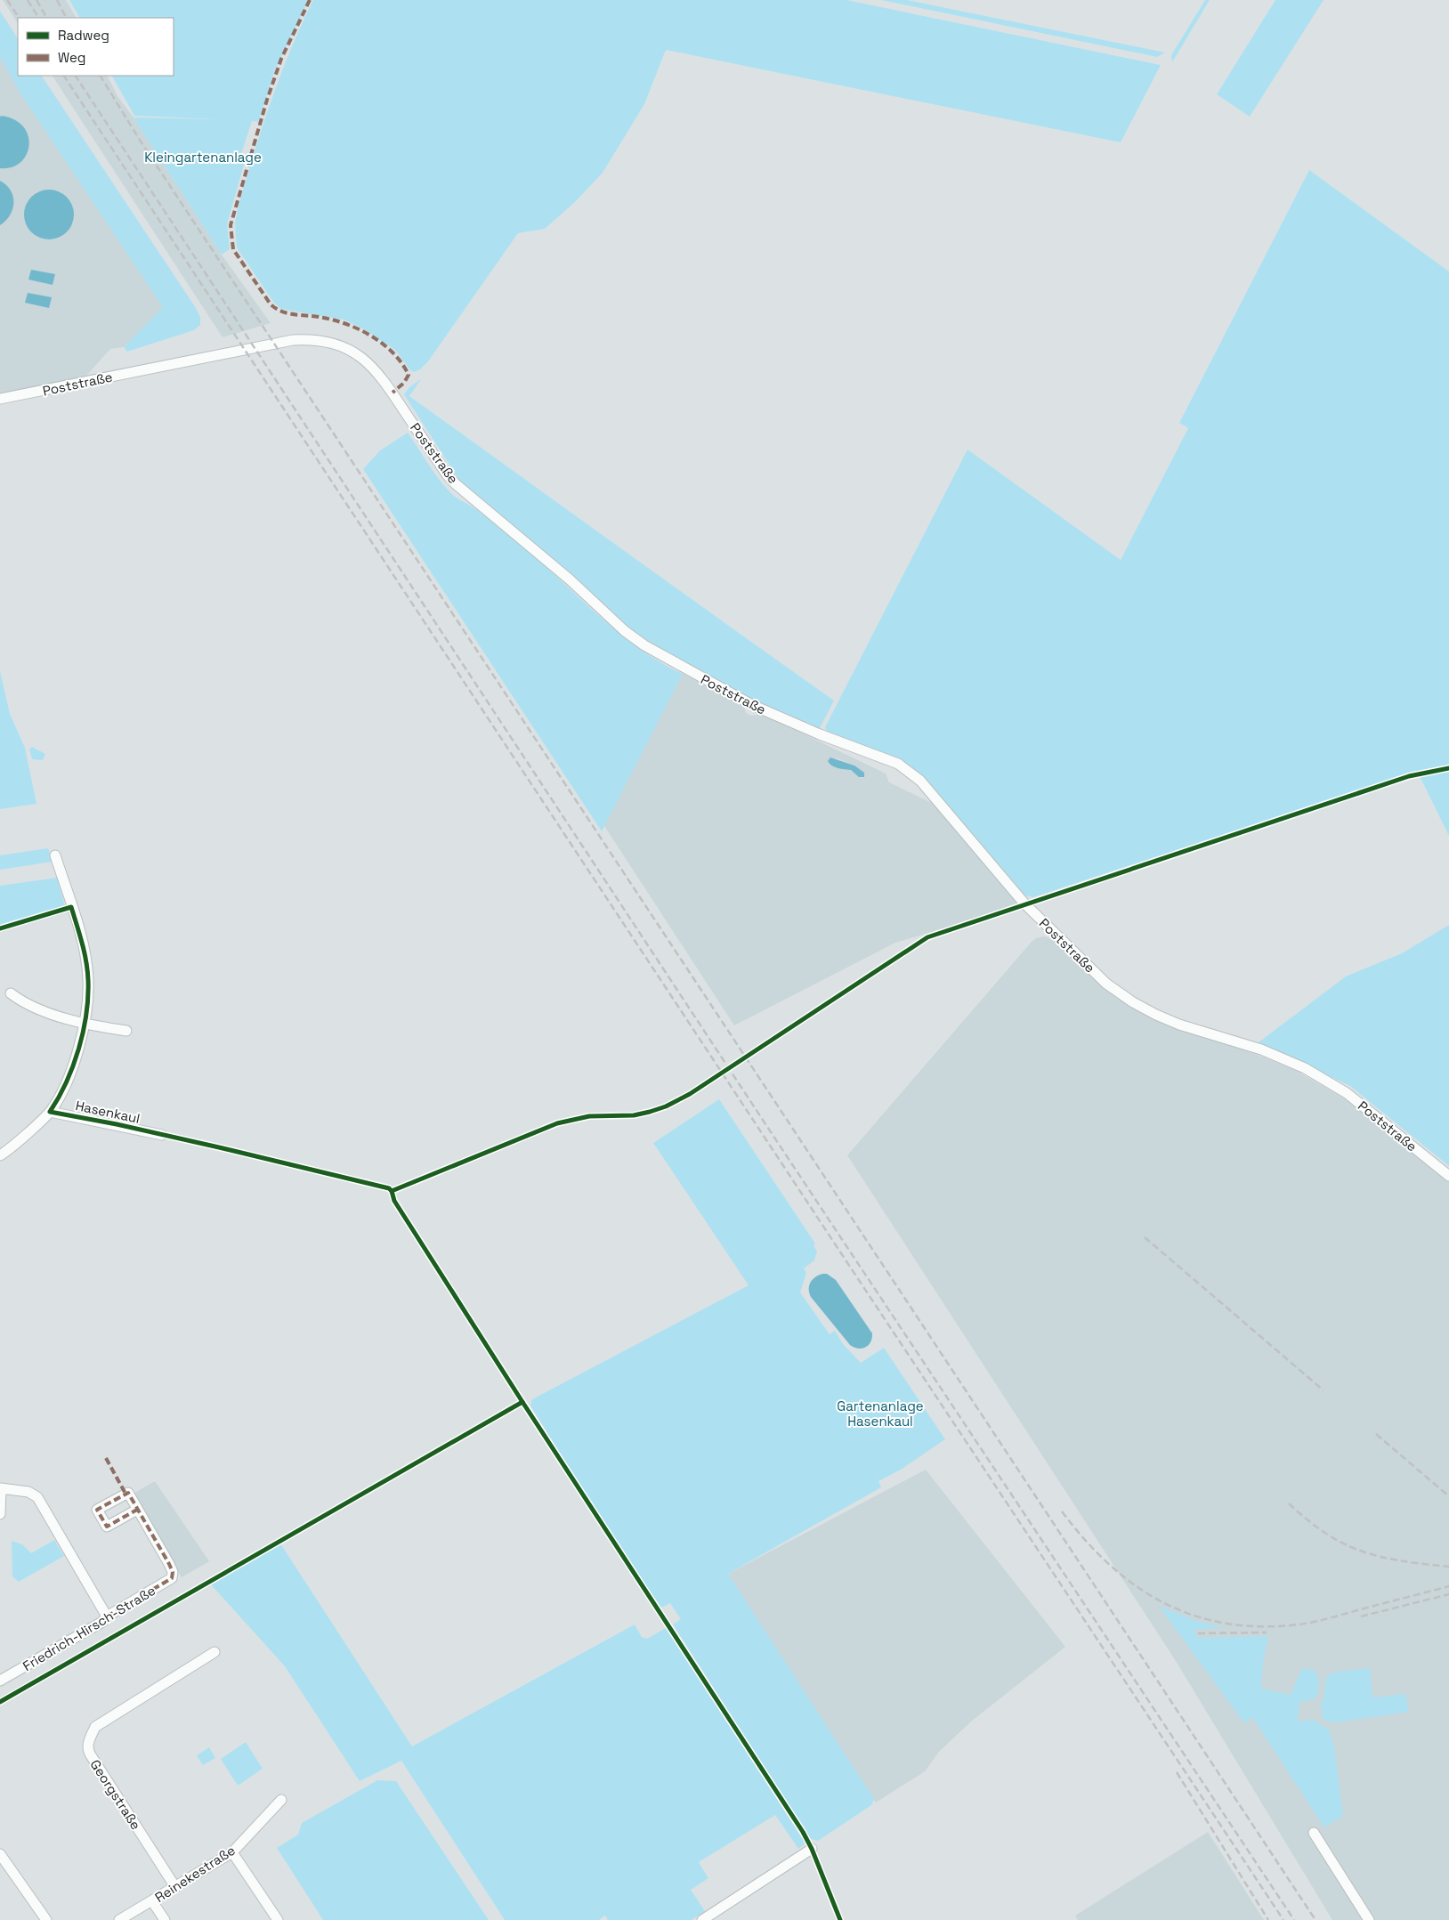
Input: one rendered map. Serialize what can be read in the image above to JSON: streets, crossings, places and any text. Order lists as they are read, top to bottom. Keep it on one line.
{"streets":{"street":["Poststraße","Hasenkaul","Friedrich-Hirsch-Straße","Georgstraße","Reinekestraße"]},"crossings":[["Georgstraße","Reinekestraße"]],"parks":["Kleingartenanlage","Gartenanlage Hasenkaul"],"legend":["Radweg","Weg"]}
